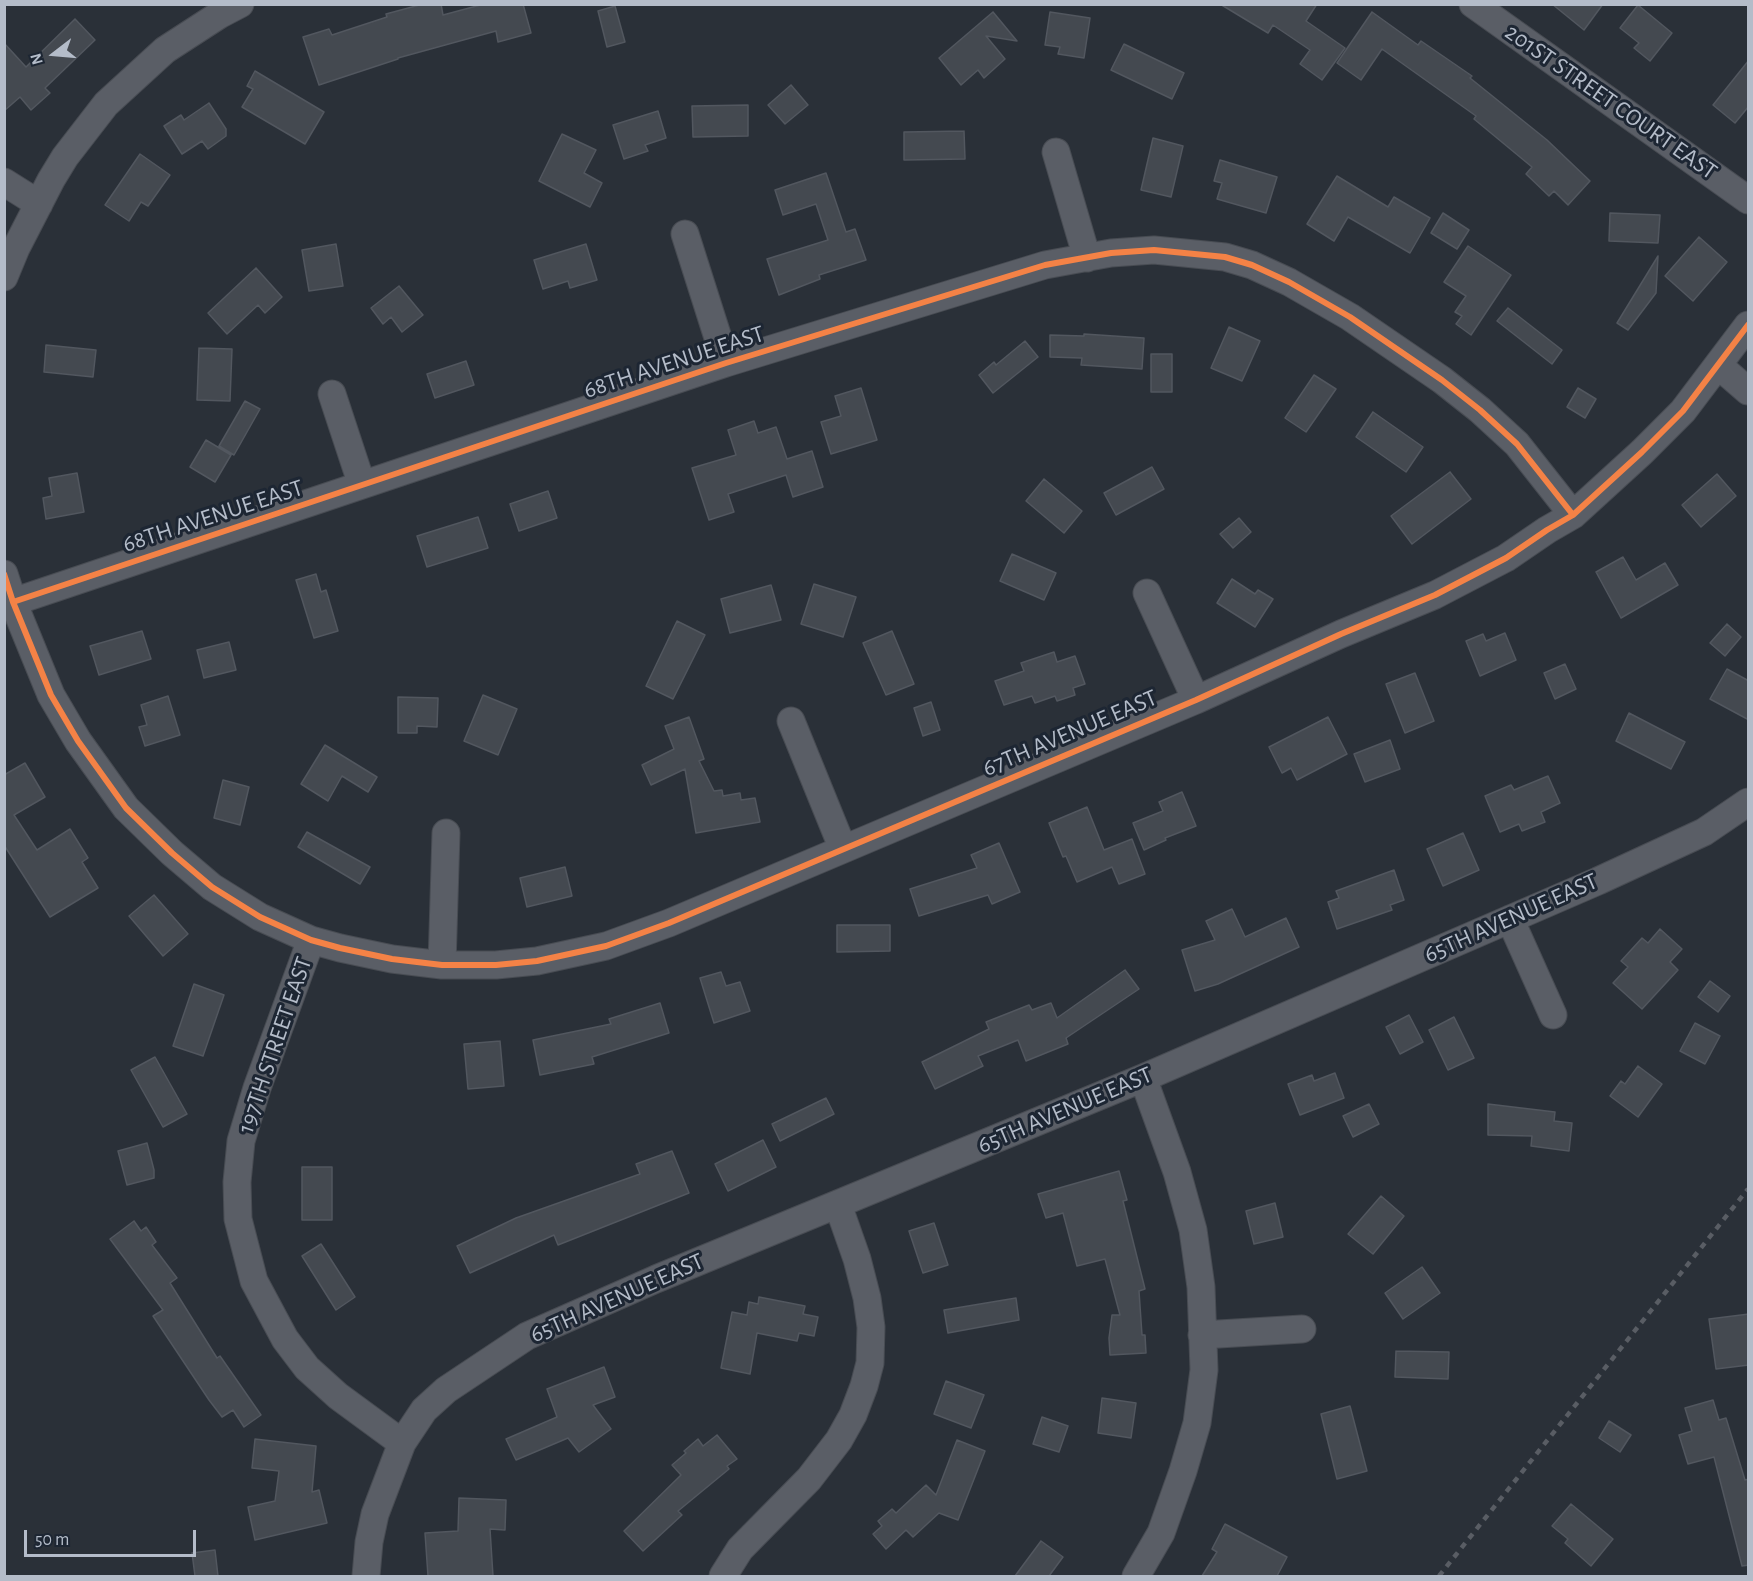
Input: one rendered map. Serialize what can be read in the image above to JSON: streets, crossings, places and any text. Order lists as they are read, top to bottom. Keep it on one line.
{"streets":{"street":["201ST STREET COURT EAST","68TH AVENUE EAST","67TH AVENUE EAST","65TH AVENUE EAST","197TH STREET EAST"]},"crossings":[["68TH AVENUE EAST","67TH AVENUE EAST"],["68TH AVENUE EAST","197TH STREET EAST"],["67TH AVENUE EAST","197TH STREET EAST"],["65TH AVENUE EAST","197TH STREET EAST"]],"scale_bar":"50 m","north":"left"}
